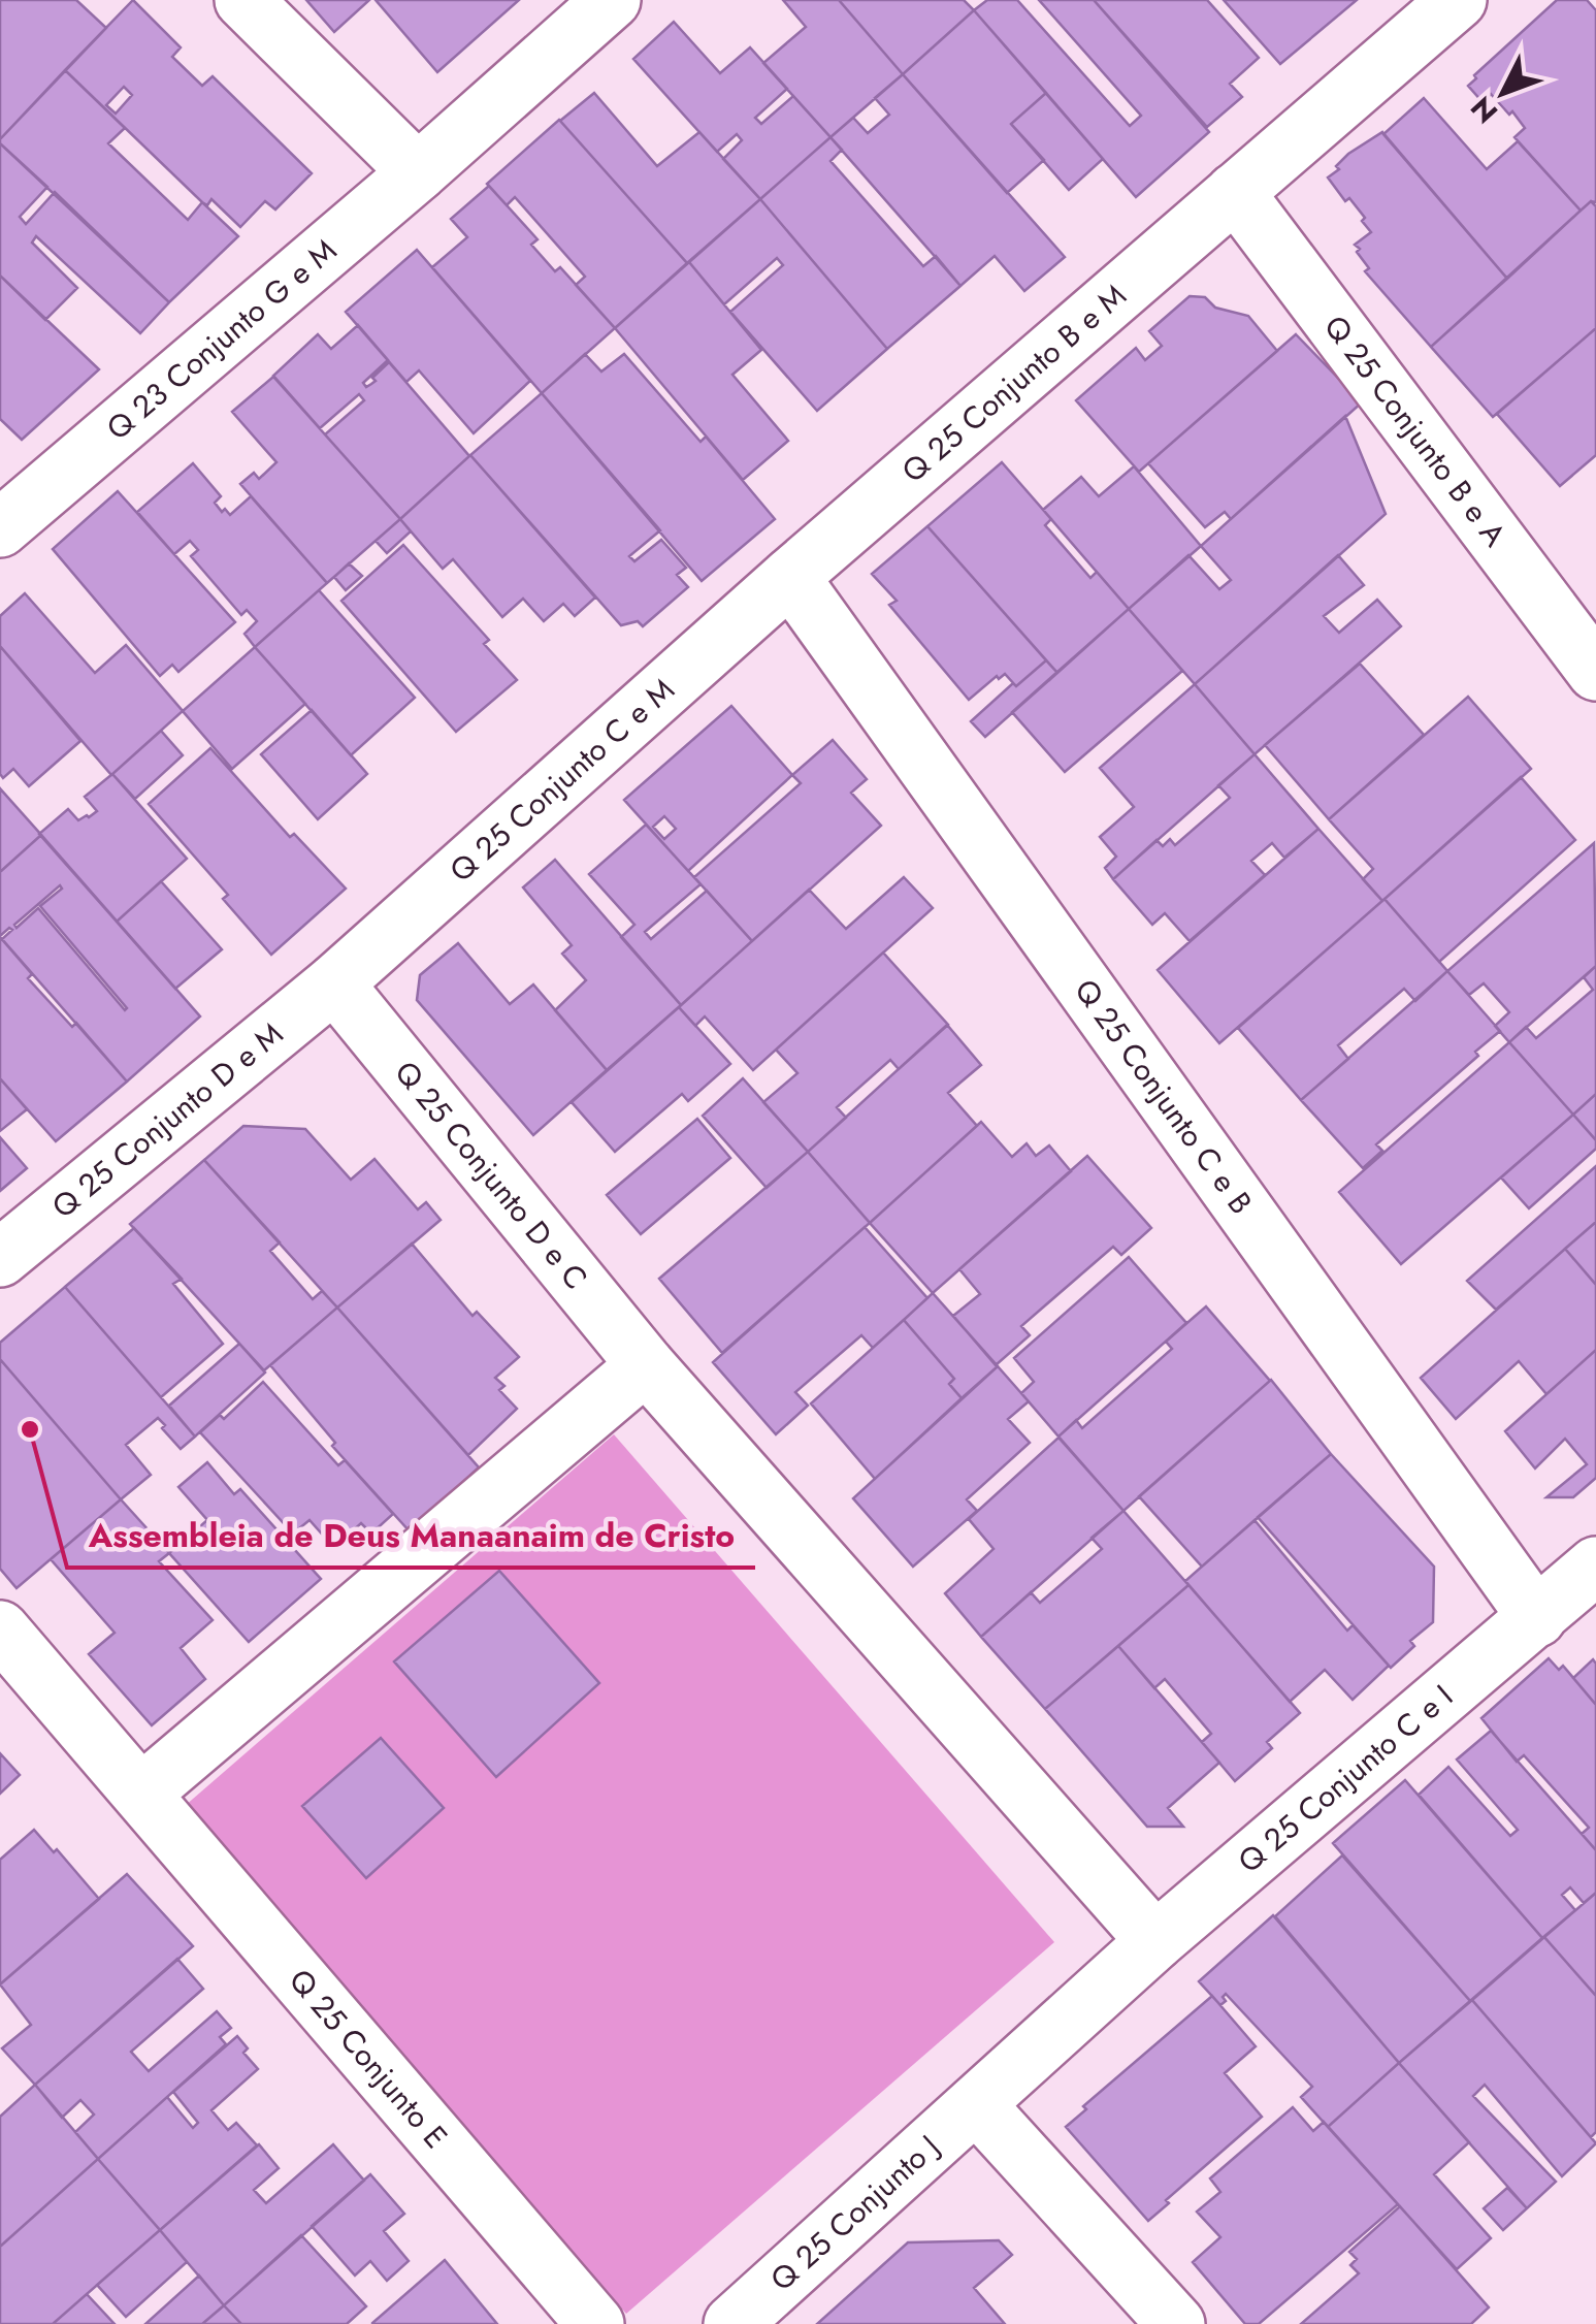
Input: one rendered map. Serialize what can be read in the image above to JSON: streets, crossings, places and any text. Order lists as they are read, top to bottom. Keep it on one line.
{"streets":{"street":["Q 23 Conjunto G e M","Q 25 Conjunto B e M","Q 25 Conjunto B e A","Q 25 Conjunto C e M","Q 25 Conjunto C e B","Q 25 Conjunto D e M","Q 25 Conjunto D e C","Q 25 Conjunto C e I","Q 25 Conjunto E","Q 25 Conjunto J"]},"crossings":[["Q 25 Conjunto B e M","Q 25 Conjunto B e A"],["Q 25 Conjunto B e M","Q 25 Conjunto C e M"],["Q 25 Conjunto B e M","Q 25 Conjunto C e B"],["Q 25 Conjunto C e M","Q 25 Conjunto C e B"],["Q 25 Conjunto C e M","Q 25 Conjunto D e M"],["Q 25 Conjunto C e M","Q 25 Conjunto D e C"],["Q 25 Conjunto C e B","Q 25 Conjunto C e I"],["Q 25 Conjunto D e M","Q 25 Conjunto D e C"],["Q 25 Conjunto D e C","Q 25 Conjunto C e I"],["Q 25 Conjunto C e I","Q 25 Conjunto J"]],"places":["Assembleia de Deus Manaanaim de Cristo"],"north":"bottom left"}
